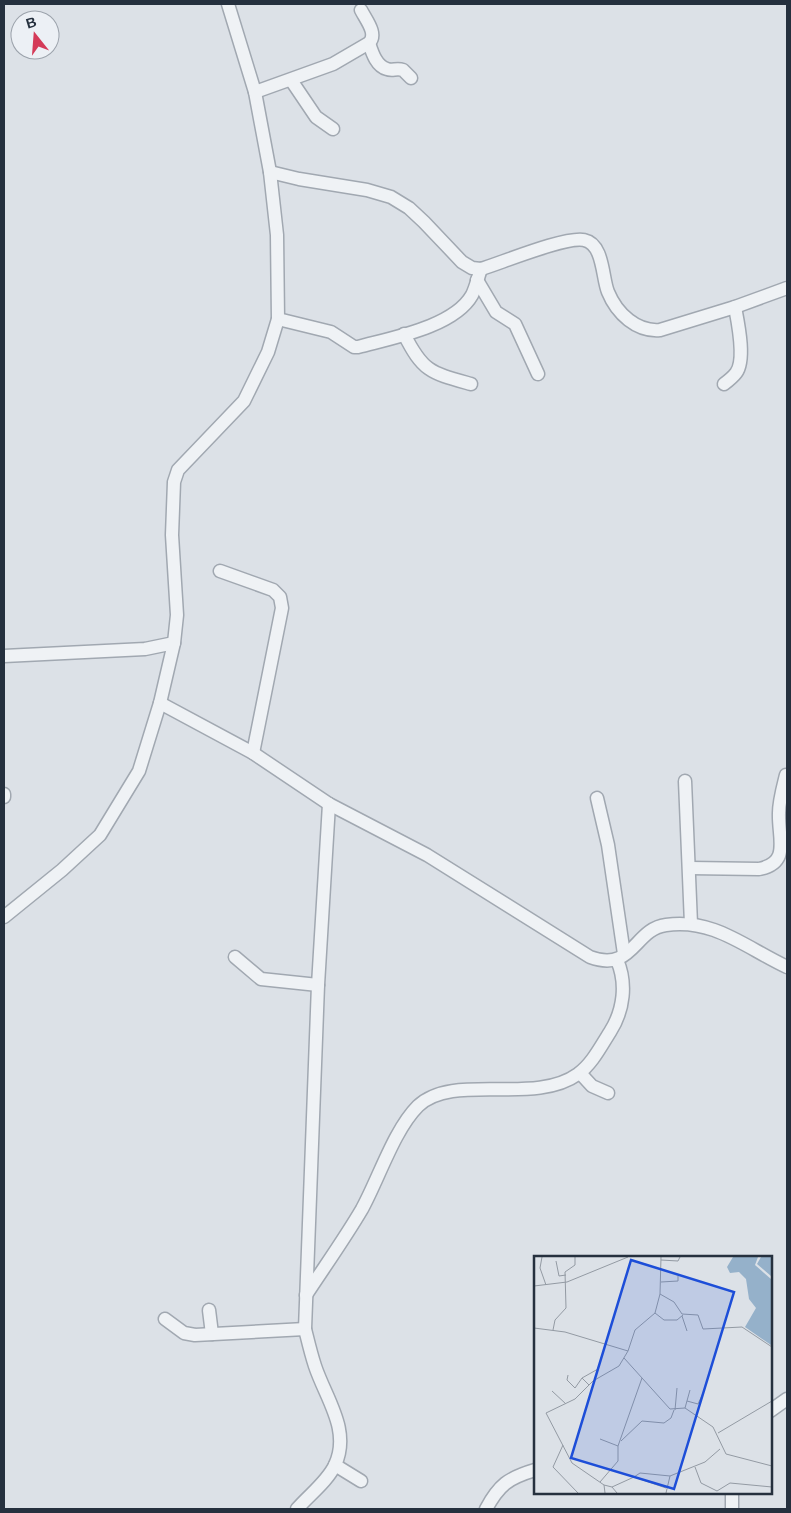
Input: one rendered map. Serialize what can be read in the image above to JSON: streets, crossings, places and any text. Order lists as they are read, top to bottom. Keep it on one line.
{"north":"top"}
